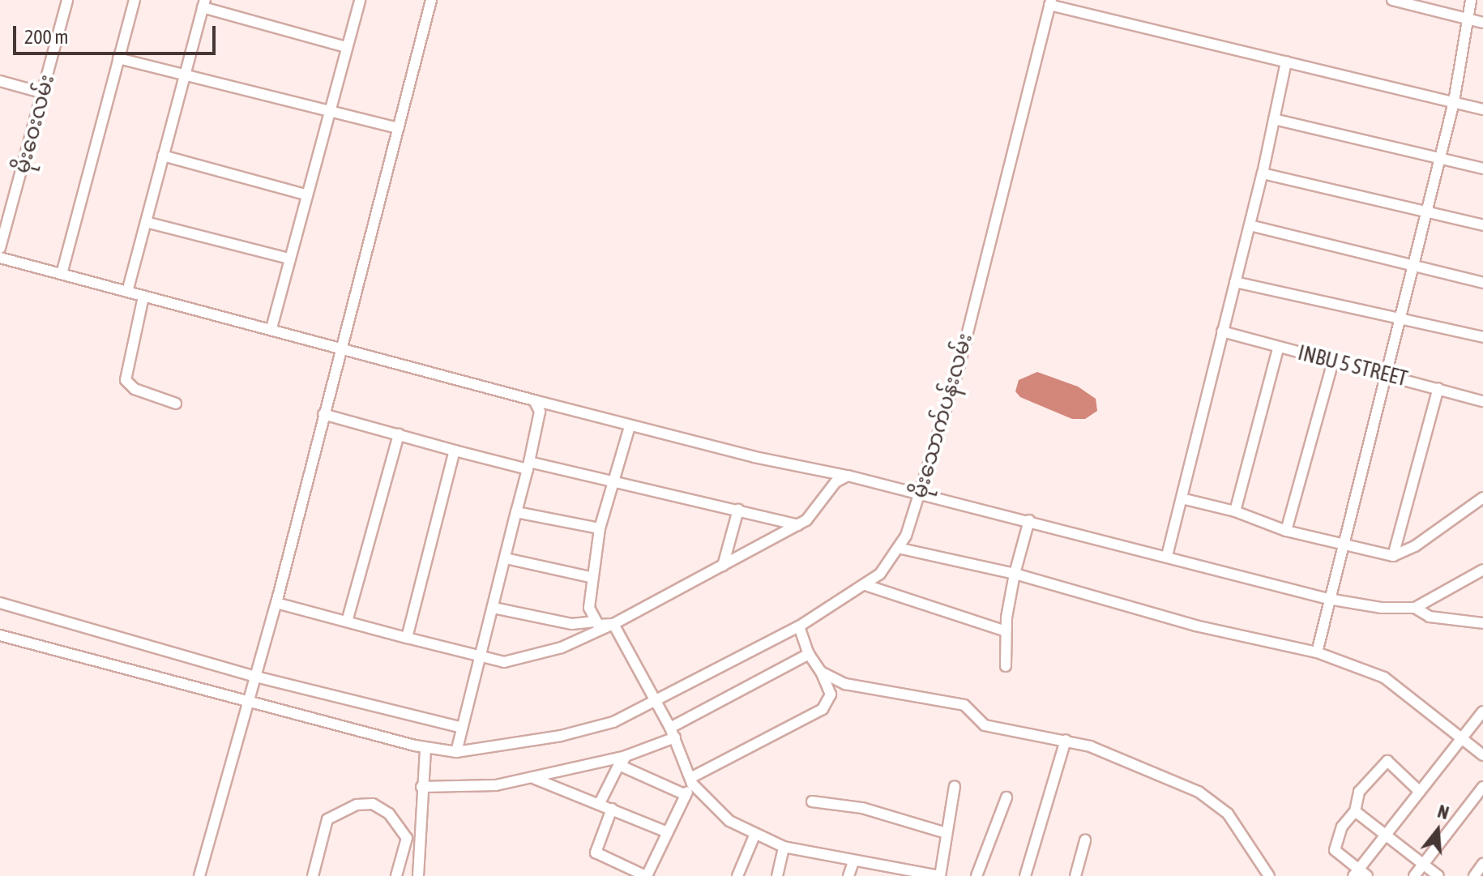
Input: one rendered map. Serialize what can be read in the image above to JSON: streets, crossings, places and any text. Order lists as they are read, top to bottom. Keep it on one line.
{"streets":{"street":["မိုးဝေးလမ်း","INBU 5 STREET","မိုးသောက်ပန်းလမ်း"]},"scale_bar":"200 m","north":"top"}
